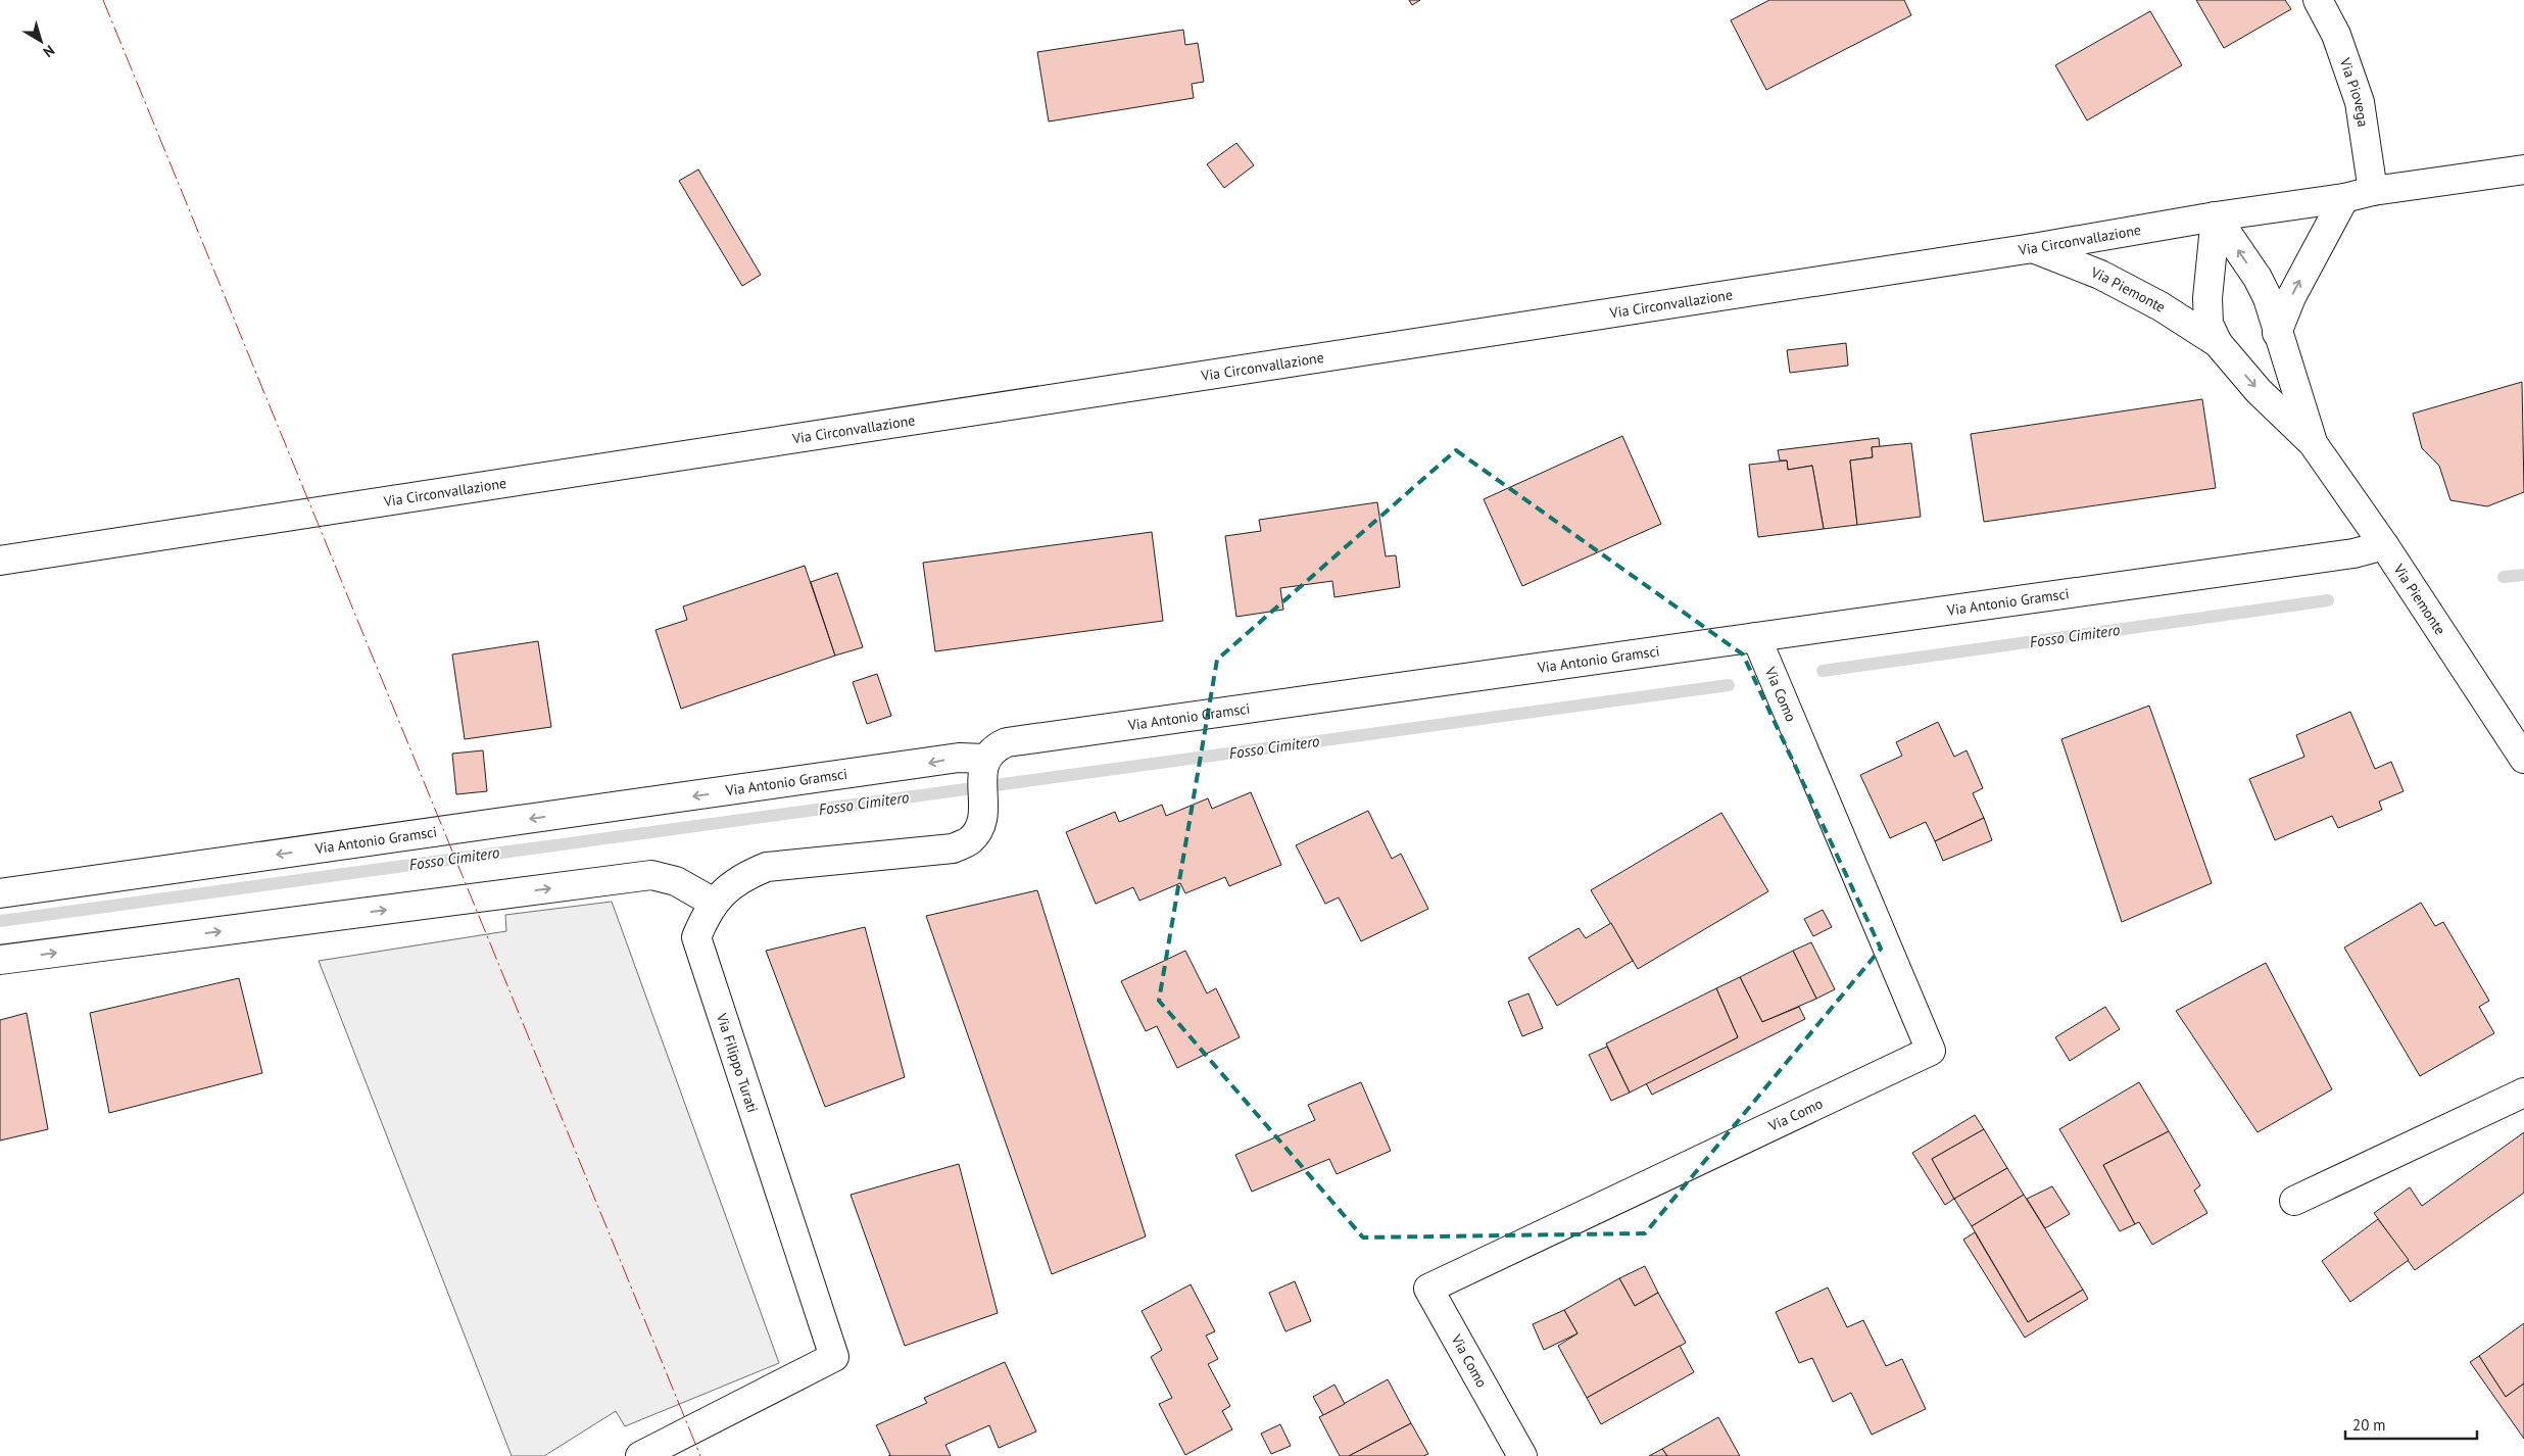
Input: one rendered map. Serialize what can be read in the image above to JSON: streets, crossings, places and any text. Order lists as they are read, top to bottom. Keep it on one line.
{"streets":{"street":["Via Piovega","Via Circonvallazione","Via Piemonte","Via Antonio Gramsci","Via Como","Via Filippo Turati"]},"crossings":[["Via Piovega","Via Circonvallazione"],["Via Circonvallazione","Via Piemonte"],["Via Piemonte","Via Antonio Gramsci"],["Via Antonio Gramsci","Via Como"],["Via Antonio Gramsci","Via Filippo Turati"]],"water":["Fosso Cimitero"],"scale_bar":"20 m","north":"bottom right"}
